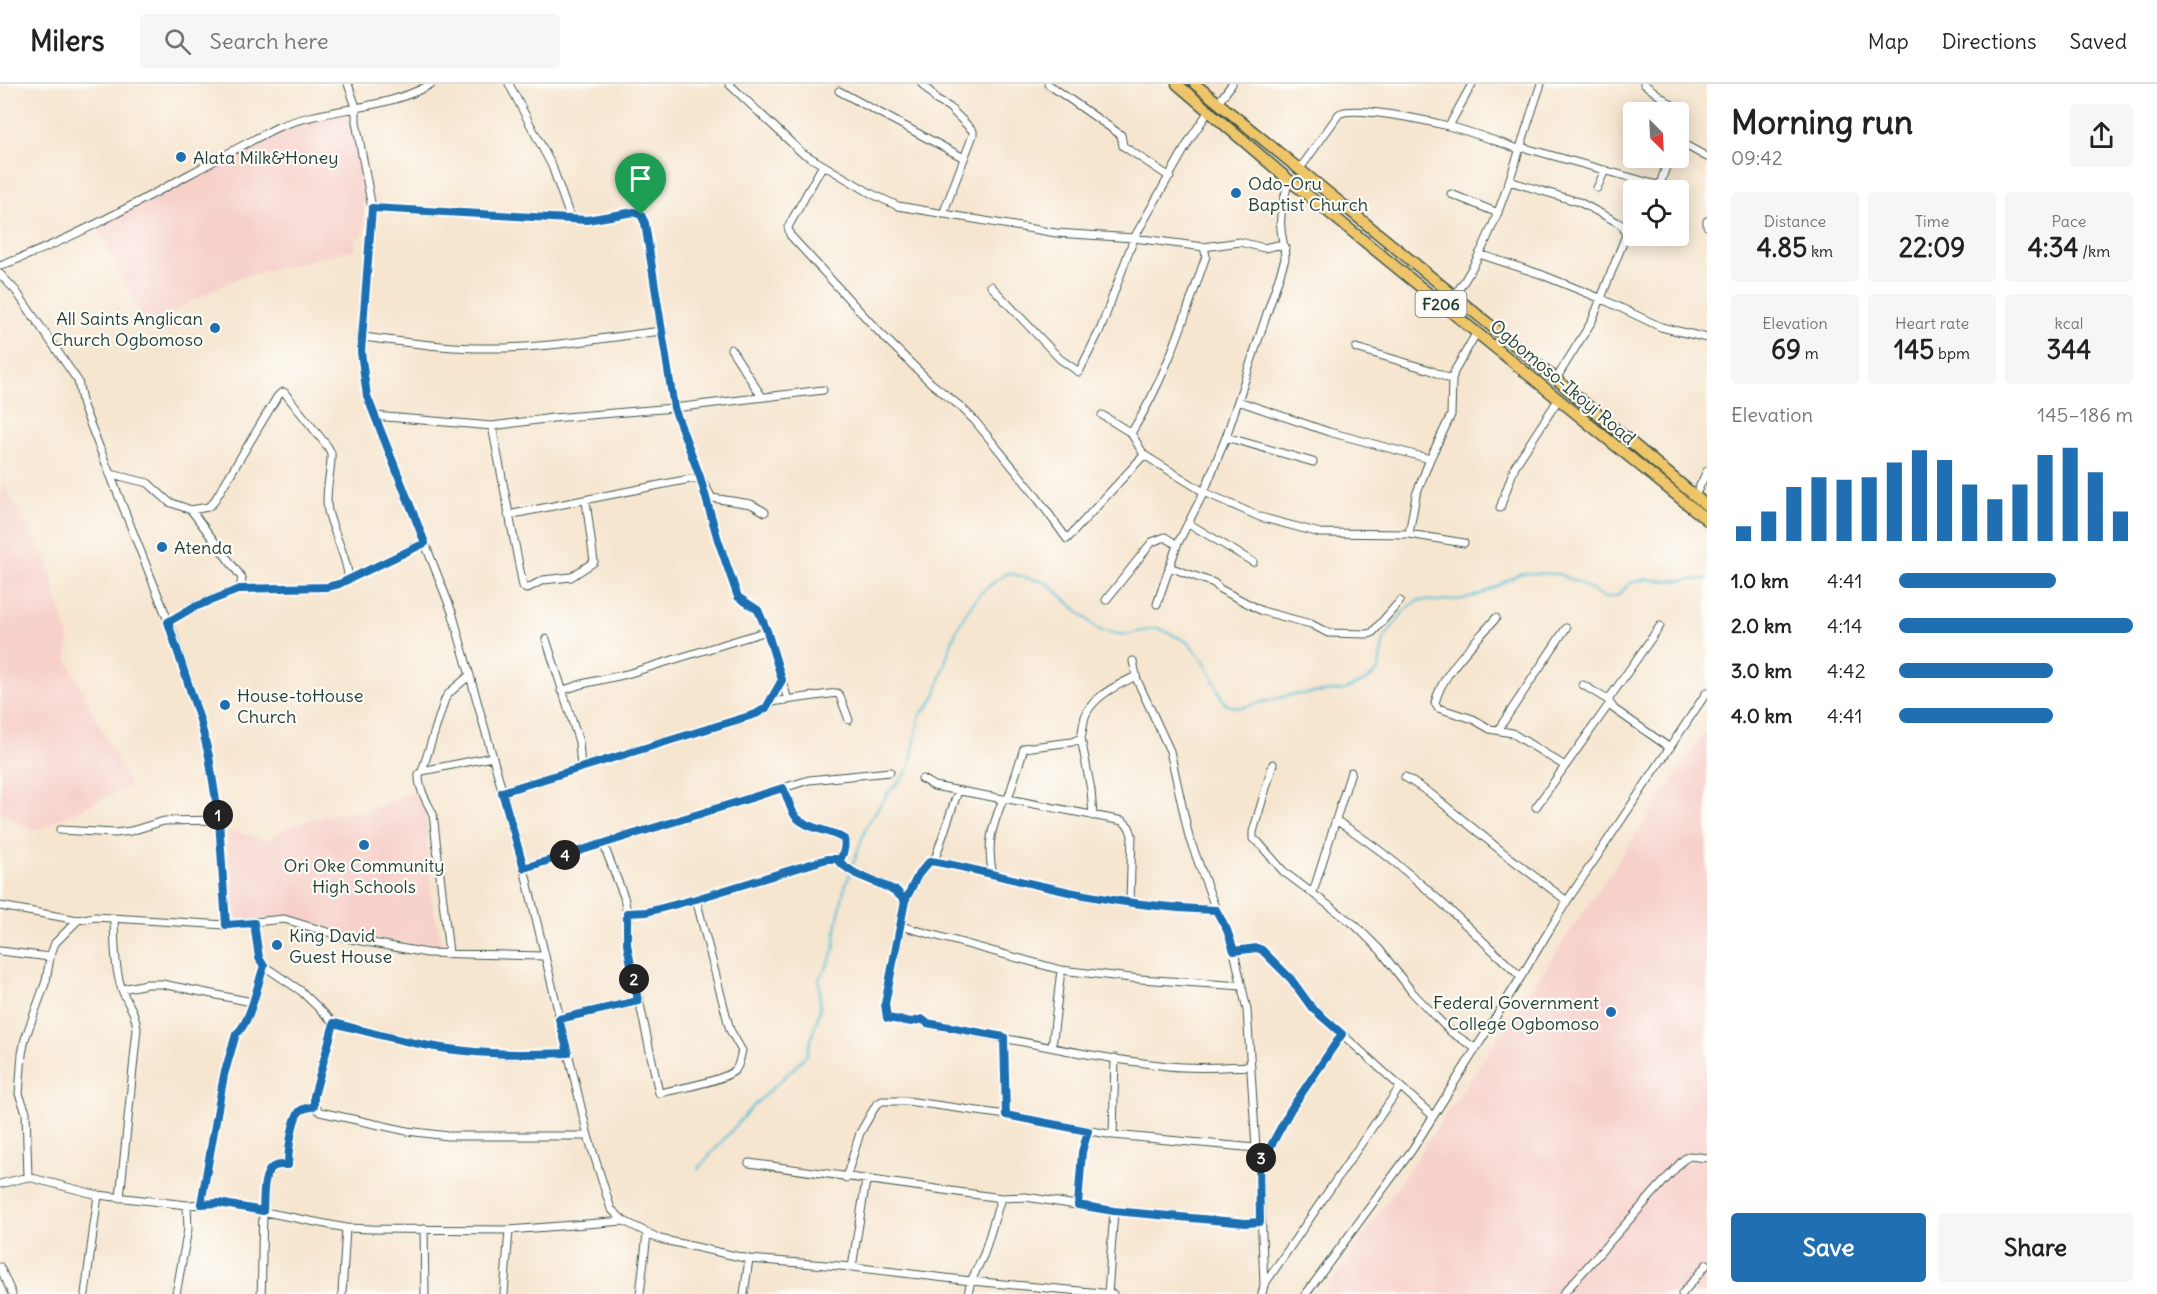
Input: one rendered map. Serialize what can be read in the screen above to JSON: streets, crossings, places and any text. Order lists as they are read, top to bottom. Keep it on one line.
{"streets":{"main road":["F206","Ogbomoso-Ikoyi Road"]},"places":["Alata Milk&Honey","Odo-Oru Baptist Church","All Saints Anglican Church Ogbomoso","Atenda","House-toHouse Church","Ori Oke Community High Schools","King David Guest House","Federal Government College Ogbomoso"],"north":"bottom right","page":{"header":"Milers","search":"Search here","nav":["Map","Directions","Saved"],"heading":["Morning run","09:42"],"stats":[["Distance","4.85 km"],["Time","22:09"],["Pace","4:34 /km"],["Elevation","69 m"],["Heart rate","145 bpm"],["kcal","344"]],"chart":["Elevation","145–186 m"],"list":[{"name":"1.0 km","note":"4:41"},{"name":"2.0 km","note":"4:14"},{"name":"3.0 km","note":"4:42"},{"name":"4.0 km","note":"4:41"}],"pins":["1","4","2","3"],"buttons":["Save","Share"]}}
